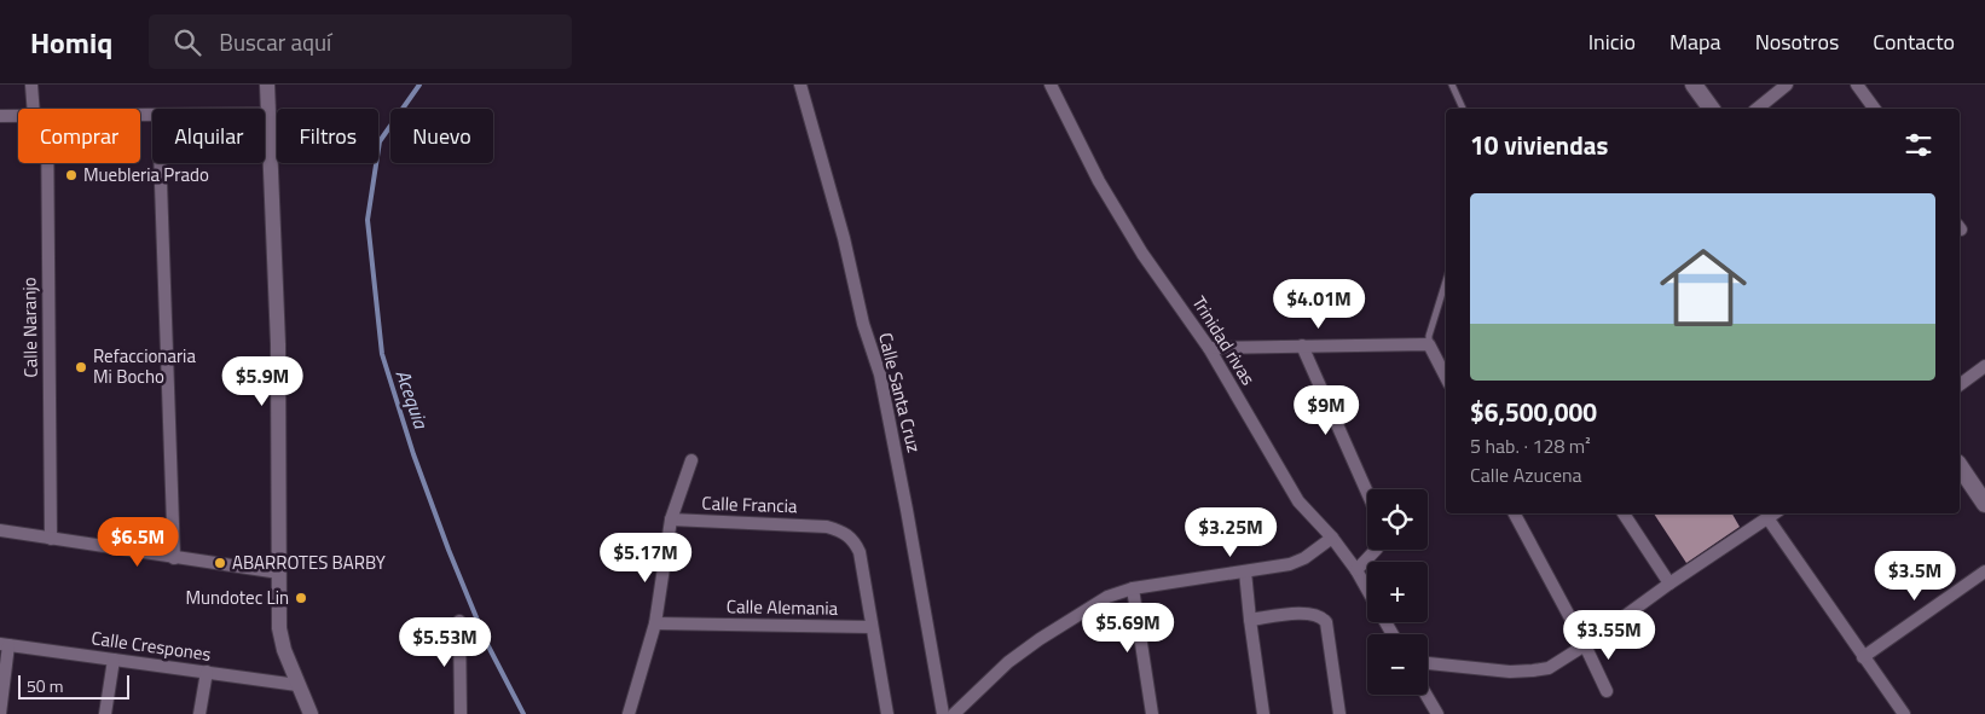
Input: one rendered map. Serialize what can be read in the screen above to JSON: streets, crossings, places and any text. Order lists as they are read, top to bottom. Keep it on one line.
{"streets":{"street":["Calle Naranjo","Trinidad rivas","Calle Santa Cruz","Calle Francia","Calle Alemania","Calle Crespones"]},"crossings":[["Calle Francia","Calle Alemania"]],"water":["Acequia"],"places":["Muebleria Prado","Refaccionaria Mi Bocho","ABARROTES BARBY","Mundotec Lin"],"scale_bar":"50 m","page":{"header":"Homiq","search":"Buscar aquí","nav":["Inicio","Mapa","Nosotros","Contacto"],"chip":["Comprar","Alquilar","Filtros","Nuevo"],"heading":"10 viviendas","list":[{"name":"$6,500,000","note":"5 hab. · 128 m² · Calle Azucena"}],"price":["$4.01M","$5.9M","$9M","$3.25M","$6.5M","$5.17M","$3.5M","$5.69M","$3.55M","$5.53M"],"map_buttons":["+","−"],"scale":"50 m"}}
